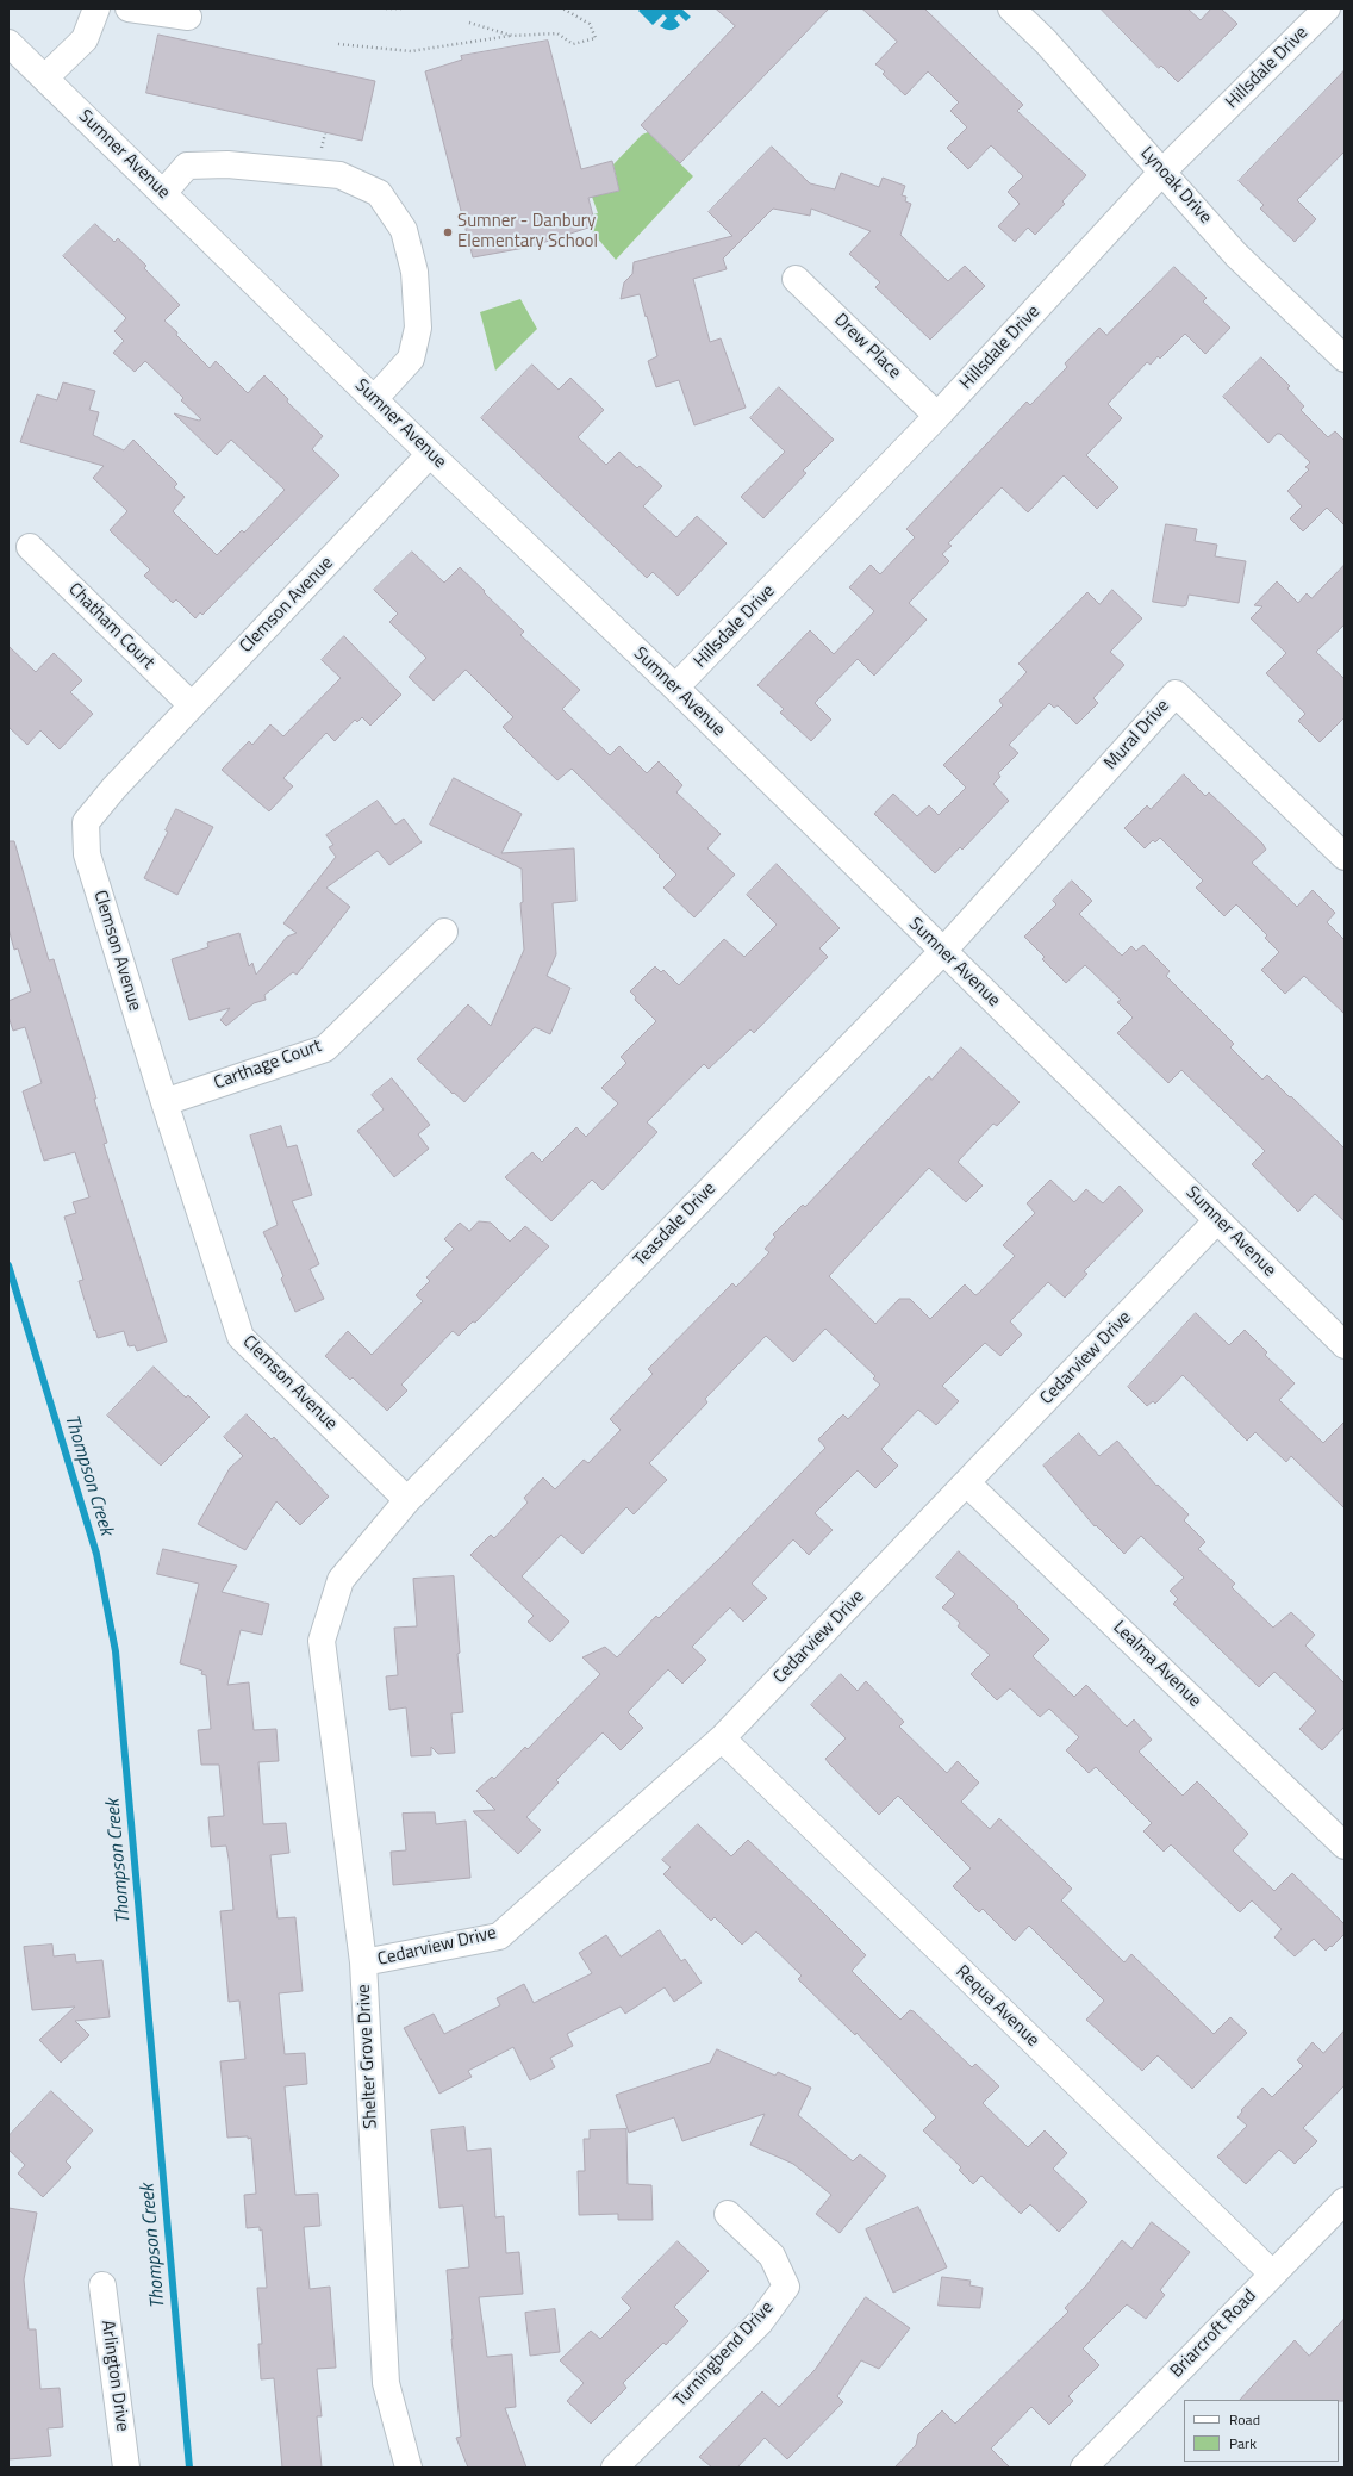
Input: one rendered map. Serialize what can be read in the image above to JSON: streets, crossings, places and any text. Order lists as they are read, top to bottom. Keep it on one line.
{"streets":{"street":["Hillsdale Drive","Sumner Avenue","Lynoak Drive","Drew Place","Clemson Avenue","Chatham Court","Mural Drive","Carthage Court","Teasdale Drive","Cedarview Drive","Lealma Avenue","Requa Avenue","Shelter Grove Drive","Briarcroft Road","Turningbend Drive","Arlington Drive"]},"crossings":[["Hillsdale Drive","Sumner Avenue"],["Hillsdale Drive","Lynoak Drive"],["Hillsdale Drive","Drew Place"],["Sumner Avenue","Clemson Avenue"],["Sumner Avenue","Mural Drive"],["Sumner Avenue","Teasdale Drive"],["Sumner Avenue","Cedarview Drive"],["Clemson Avenue","Chatham Court"],["Clemson Avenue","Carthage Court"],["Clemson Avenue","Teasdale Drive"],["Clemson Avenue","Shelter Grove Drive"],["Mural Drive","Teasdale Drive"],["Teasdale Drive","Shelter Grove Drive"],["Cedarview Drive","Lealma Avenue"],["Cedarview Drive","Requa Avenue"],["Cedarview Drive","Shelter Grove Drive"],["Requa Avenue","Briarcroft Road"]],"water":["Thompson Creek"],"places":["Sumner - Danbury Elementary School"],"legend":["Road","Park"]}
